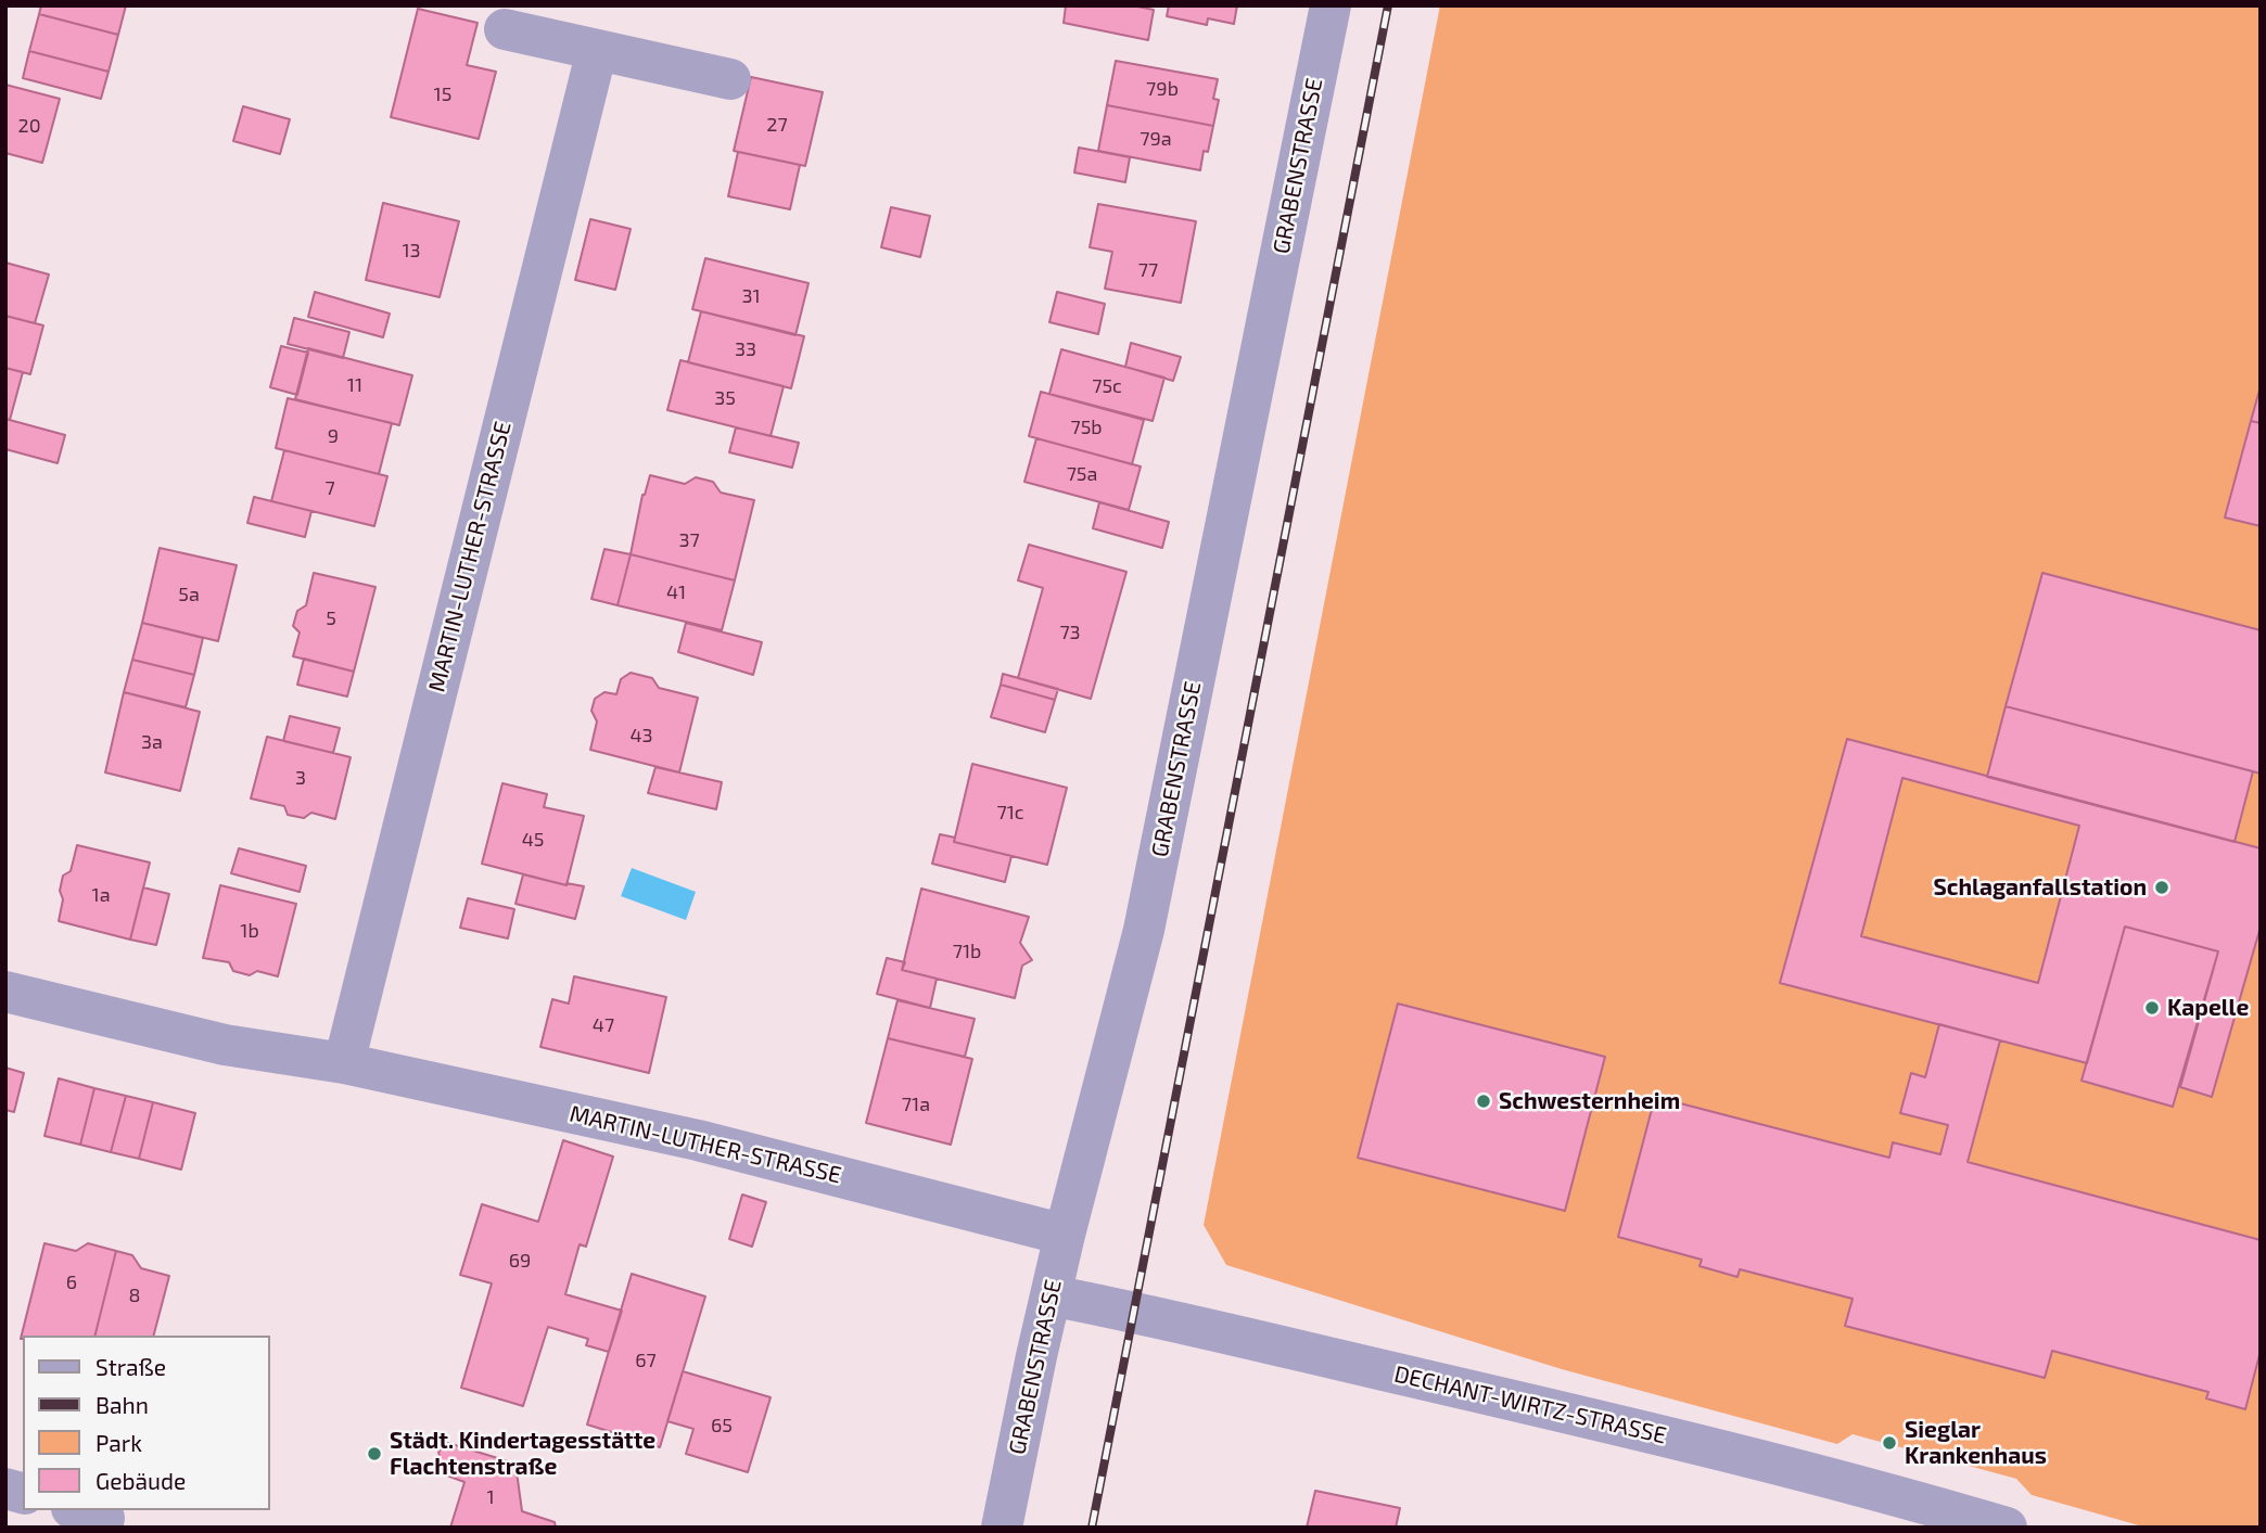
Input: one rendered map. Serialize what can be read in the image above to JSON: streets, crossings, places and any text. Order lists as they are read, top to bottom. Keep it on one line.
{"streets":{"street":["GRABENSTRASSE","MARTIN-LUTHER-STRASSE","DECHANT-WIRTZ-STRASSE"]},"crossings":[["GRABENSTRASSE","MARTIN-LUTHER-STRASSE"],["GRABENSTRASSE","DECHANT-WIRTZ-STRASSE"]],"places":["Schlaganfallstation","Kapelle","Schwesternheim","Sieglar Krankenhaus","Städt. Kindertagesstätte Flachtenstraße"],"house_numbers":["79b","15","27","20","79a","13","77","31","33","11","75c","35","75b","9","75a","7","37","41","5a","5","73","43","3a","3","71c","45","1a","1b","71b","47","71a","69","6","8","67","65","1"],"legend":["Straße","Bahn","Park","Gebäude"]}
